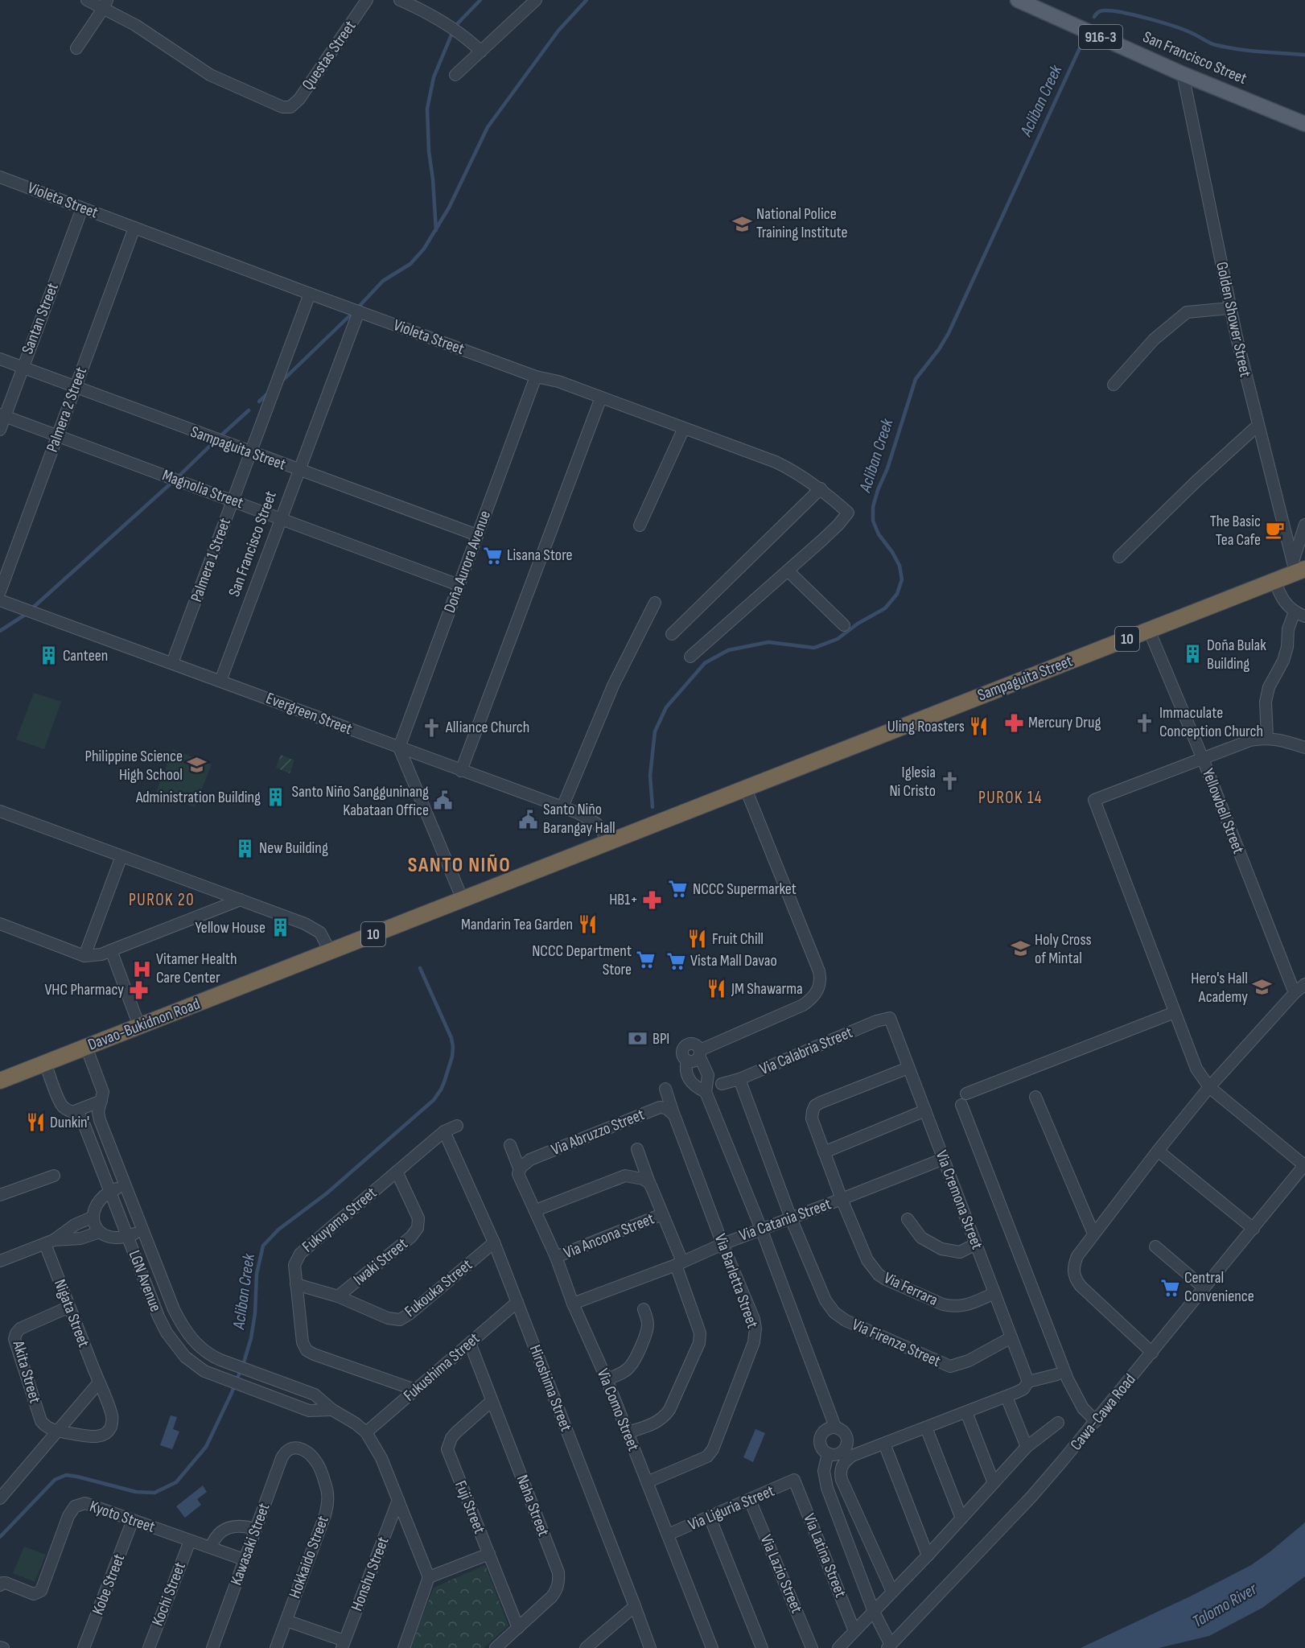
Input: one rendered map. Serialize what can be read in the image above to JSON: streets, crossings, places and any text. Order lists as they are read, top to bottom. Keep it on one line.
{"streets":{"highway":["Sampaguita Street","10","Davao-Bukidnon Road"],"main road":["916-3","San Francisco Street"],"street":["Questas Street","Violeta Street","Santan Street","Golden Shower Street","Palmera 2 Street","Magnolia Street","Palmera 1 Street","Doña Aurora Avenue","Evergreen Street","Yellowbell Street","Via Calabria Street","Via Abruzzo Street","Via Cremona Street","Fukuyama Street","Via Catania Street","Via Ancona Street","Iwaki Street","LGN Avenue","Via Barletta Street","Fukouka Street","Via Ferrara","Nigata Street","Via Firenze Street","Fukushima Street","Akita Street","Hiroshima Street","Via Como Street","Cawa-Cawa Road","Naha Street","Fuji Street","Via Liguria Street","Kyoto Street","Kawasaki Street","Via Latina Street","Hokkaido Street","Honshu Street","Via Lazio Street","Kobe Street","Kochi Street"]},"crossings":[["San Francisco Street","Violeta Street"],["San Francisco Street","Golden Shower Street"],["San Francisco Street","Sampaguita Street"],["San Francisco Street","Magnolia Street"],["San Francisco Street","Evergreen Street"],["Violeta Street","Santan Street"],["Violeta Street","Palmera 2 Street"],["Violeta Street","Palmera 1 Street"],["Violeta Street","Doña Aurora Avenue"],["Santan Street","Sampaguita Street"],["Santan Street","Magnolia Street"],["Golden Shower Street","Sampaguita Street"],["Palmera 2 Street","Sampaguita Street"],["Palmera 2 Street","Magnolia Street"],["Sampaguita Street","Palmera 1 Street"],["Sampaguita Street","Doña Aurora Avenue"],["Sampaguita Street","Yellowbell Street"],["Sampaguita Street","Davao-Bukidnon Road"],["Magnolia Street","Palmera 1 Street"],["Magnolia Street","Doña Aurora Avenue"],["Palmera 1 Street","Evergreen Street"],["Doña Aurora Avenue","Evergreen Street"],["Evergreen Street","Davao-Bukidnon Road"],["Davao-Bukidnon Road","LGN Avenue"],["Via Calabria Street","Via Cremona Street"],["Via Abruzzo Street","Via Barletta Street"],["Via Abruzzo Street","Via Como Street"],["Via Cremona Street","Via Catania Street"],["Via Cremona Street","Via Ferrara"],["Via Cremona Street","Via Firenze Street"],["Fukuyama Street","Iwaki Street"],["Fukuyama Street","Fukouka Street"],["Fukuyama Street","Fukushima Street"],["Fukuyama Street","Hiroshima Street"],["Via Catania Street","Via Barletta Street"],["Via Catania Street","Via Ferrara"],["Via Catania Street","Via Firenze Street"],["Via Catania Street","Via Como Street"],["Via Ancona Street","Via Como Street"],["Iwaki Street","Fukouka Street"],["LGN Avenue","Fukushima Street"],["LGN Avenue","Honshu Street"],["Via Barletta Street","Via Como Street"],["Fukouka Street","Hiroshima Street"],["Nigata Street","Akita Street"],["Fukushima Street","Hiroshima Street"],["Fukushima Street","Naha Street"],["Via Como Street","Via Liguria Street"],["Naha Street","Fuji Street"],["Via Liguria Street","Via Latina Street"],["Via Liguria Street","Via Lazio Street"],["Kyoto Street","Kawasaki Street"],["Kyoto Street","Kobe Street"],["Kyoto Street","Kochi Street"],["Kawasaki Street","Hokkaido Street"]],"districts":["PUROK 14","SANTO NIÑO","PUROK 20"],"water":["Acliban Creek","Talomo River"],"places":{"school or university":["National Police Training Institute","Philippine Science High School","Holy Cross of Mintal","Hero's Hall Academy"],"cafe":["The Basic Tea Cafe"],"supermarket":["Lisana Store","NCCC Supermarket","NCCC Department Store","Vista Mall Davao","Central Convenience"],"building":["Doña Bulak Building","Canteen","Administration Building","New Building","Yellow House"],"pharmacy":["Mercury Drug","HB1+","VHC Pharmacy"],"church":["Immaculate Conception Church","Alliance Church","Iglesia Ni Cristo"],"restaurant":["Uling Roasters","Mandarin Tea Garden","Fruit Chill","JM Shawarma","Dunkin'"],"public building":["Santo Niño Sangguninang Kabataan Office","Santo Niño Barangay Hall"],"hospital":["Vitamer Health Care Center"],"bank":["BPI"]}}
